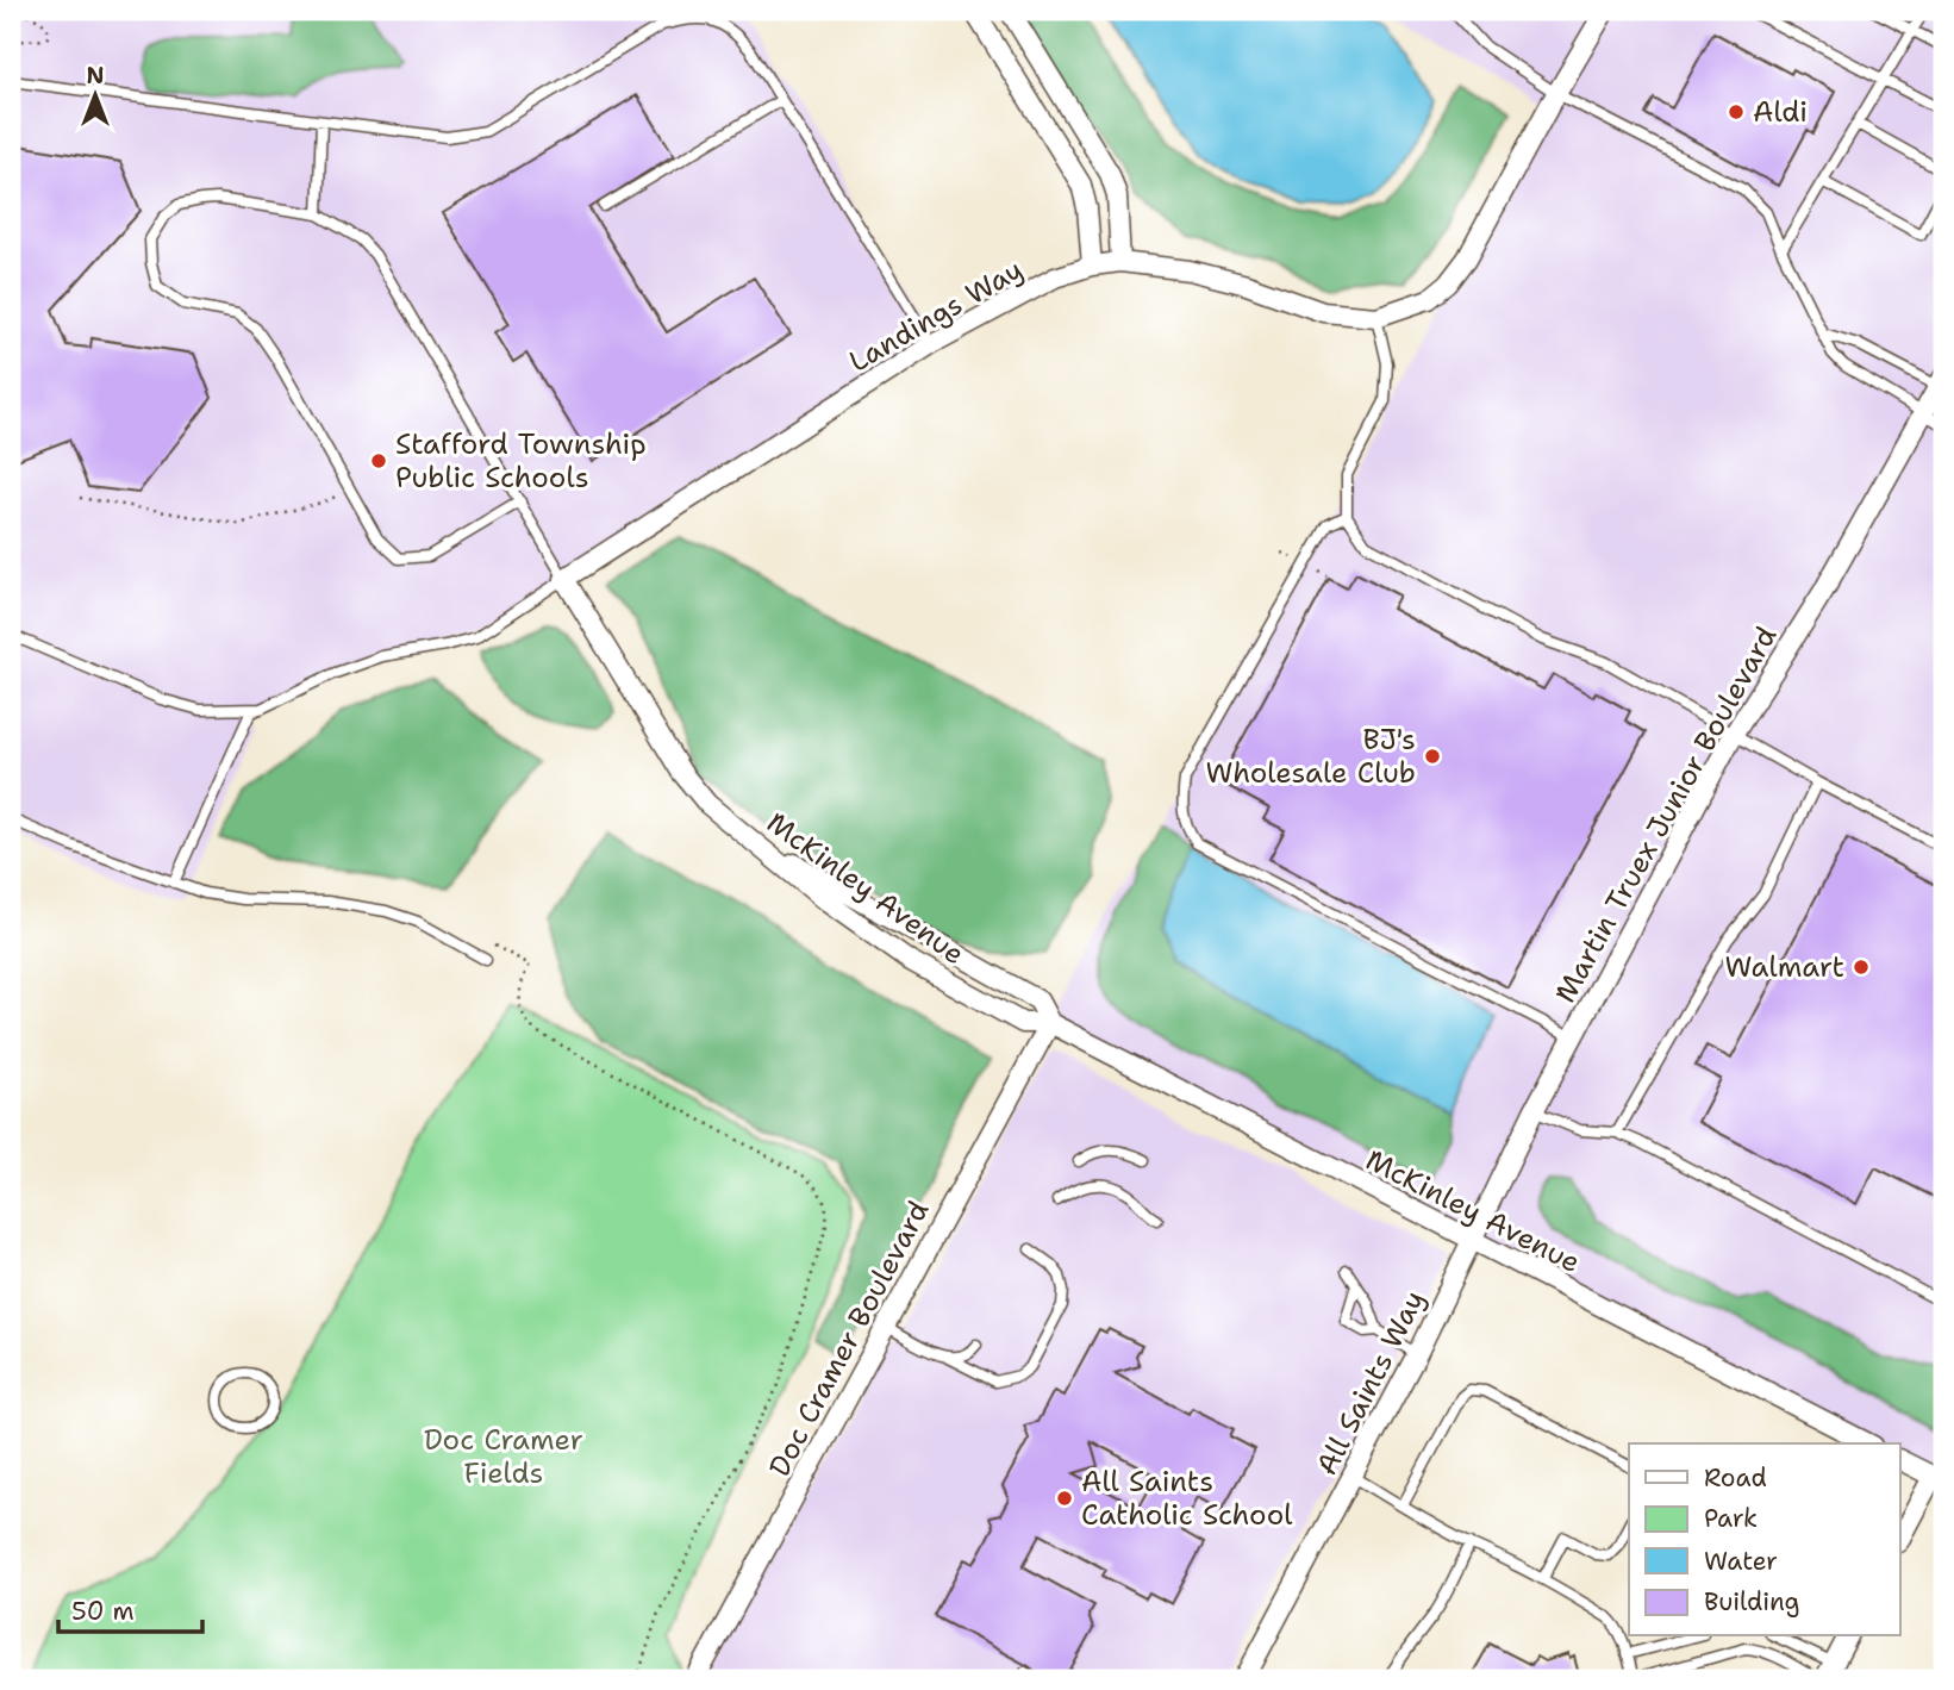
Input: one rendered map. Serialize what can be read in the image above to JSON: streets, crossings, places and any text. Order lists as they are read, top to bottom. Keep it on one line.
{"streets":{"street":["Landings Way","Martin Truex Junior Boulevard","McKinley Avenue","Doc Cramer Boulevard","All Saints Way"]},"crossings":[["Landings Way","McKinley Avenue"],["Martin Truex Junior Boulevard","McKinley Avenue"],["Martin Truex Junior Boulevard","All Saints Way"],["McKinley Avenue","Doc Cramer Boulevard"],["McKinley Avenue","All Saints Way"]],"parks":["Doc Cramer Fields"],"places":["Aldi","Stafford Township Public Schools","BJ's Wholesale Club","Walmart","All Saints Catholic School"],"legend":["Road","Park","Water","Building"],"scale_bar":"50 m","north":"top"}
